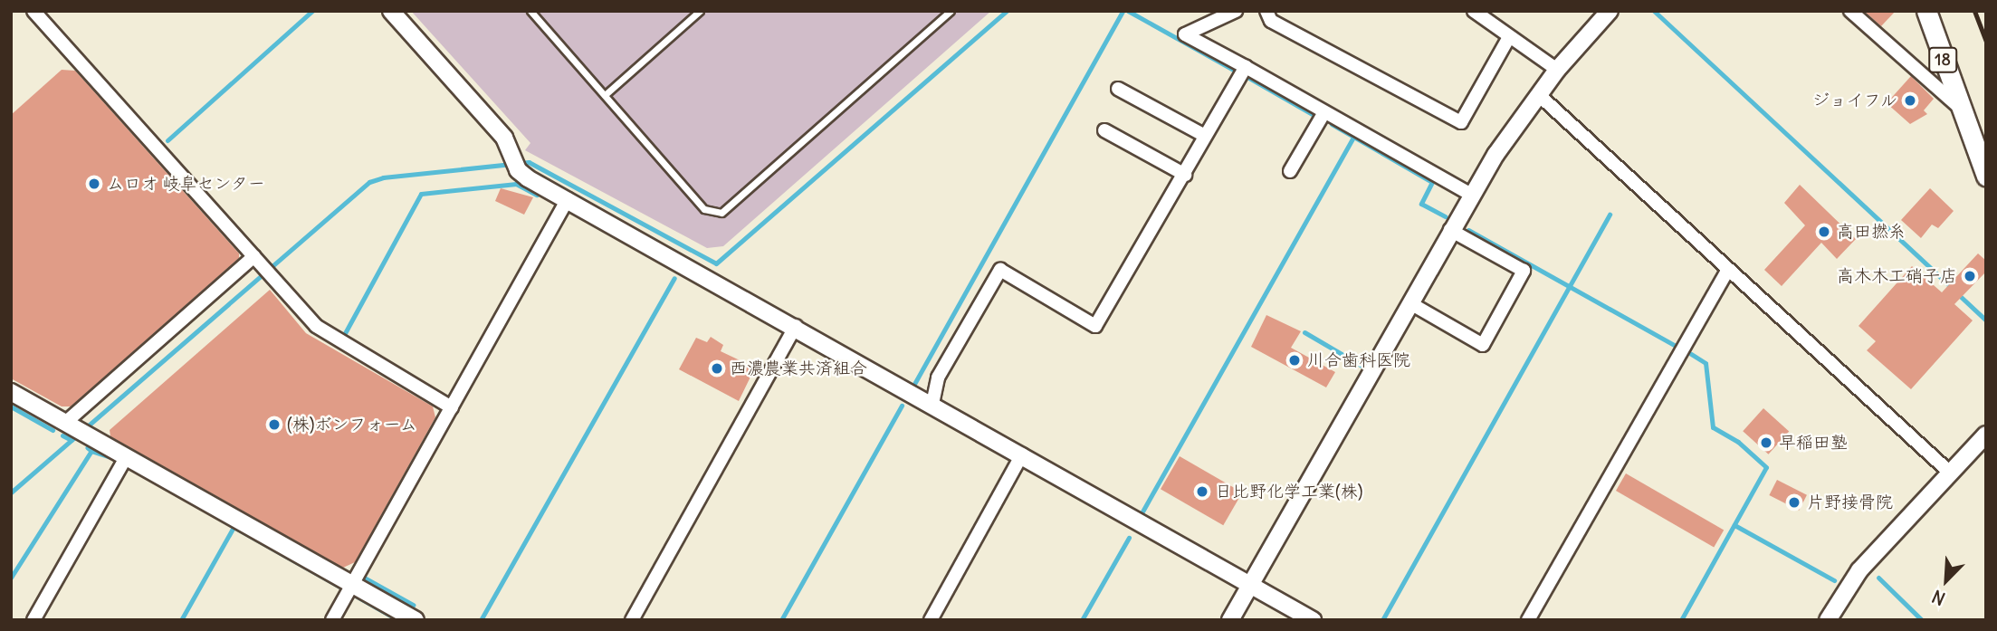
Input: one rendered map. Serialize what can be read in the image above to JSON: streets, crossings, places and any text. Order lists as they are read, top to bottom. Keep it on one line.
{"streets":{"main road":["18"]},"places":["ジョイフル","ムロオ 岐阜センター","高田撚糸","高木木工硝子店","川合歯科医院","西濃農業共済組合","(株)ボンフォーム","早稲田塾","日比野化学工業(株)","片野接骨院"],"north":"bottom left"}
